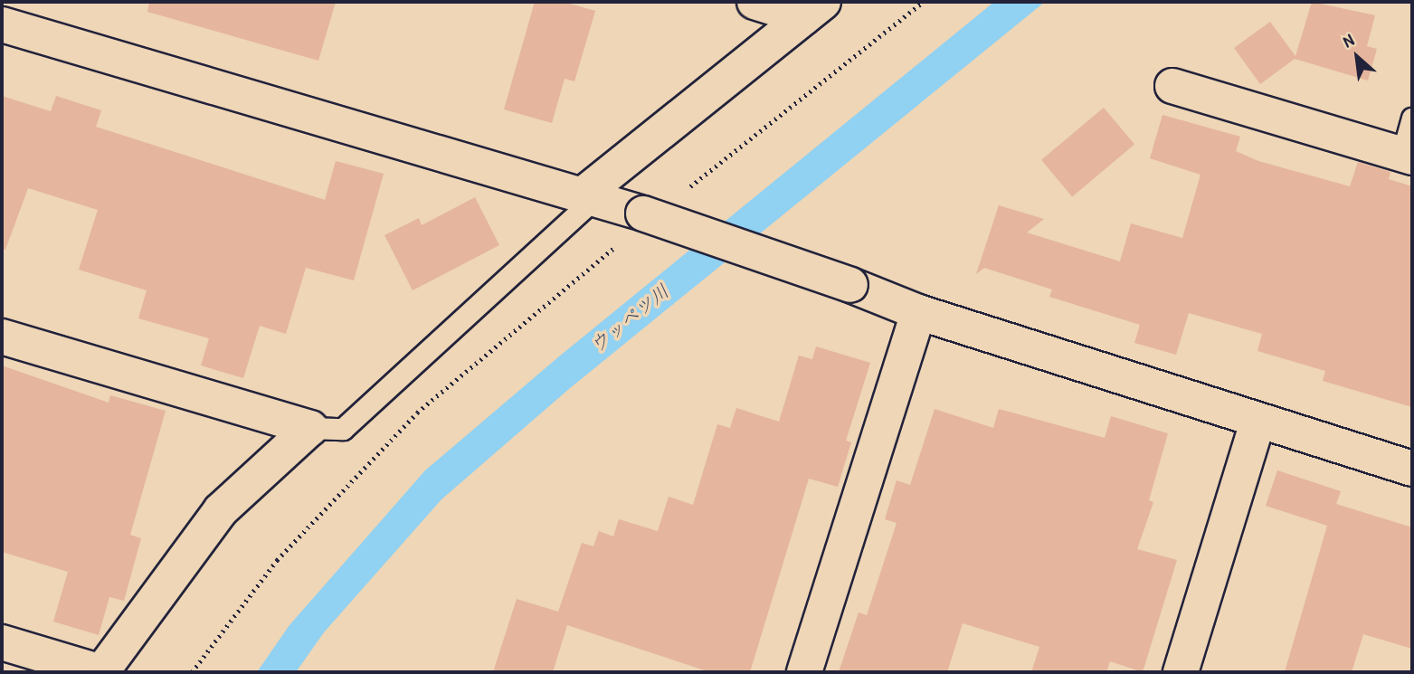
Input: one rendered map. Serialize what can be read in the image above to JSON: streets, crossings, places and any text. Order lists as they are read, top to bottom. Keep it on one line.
{"water":["ウッペツ川"],"north":"top left"}
